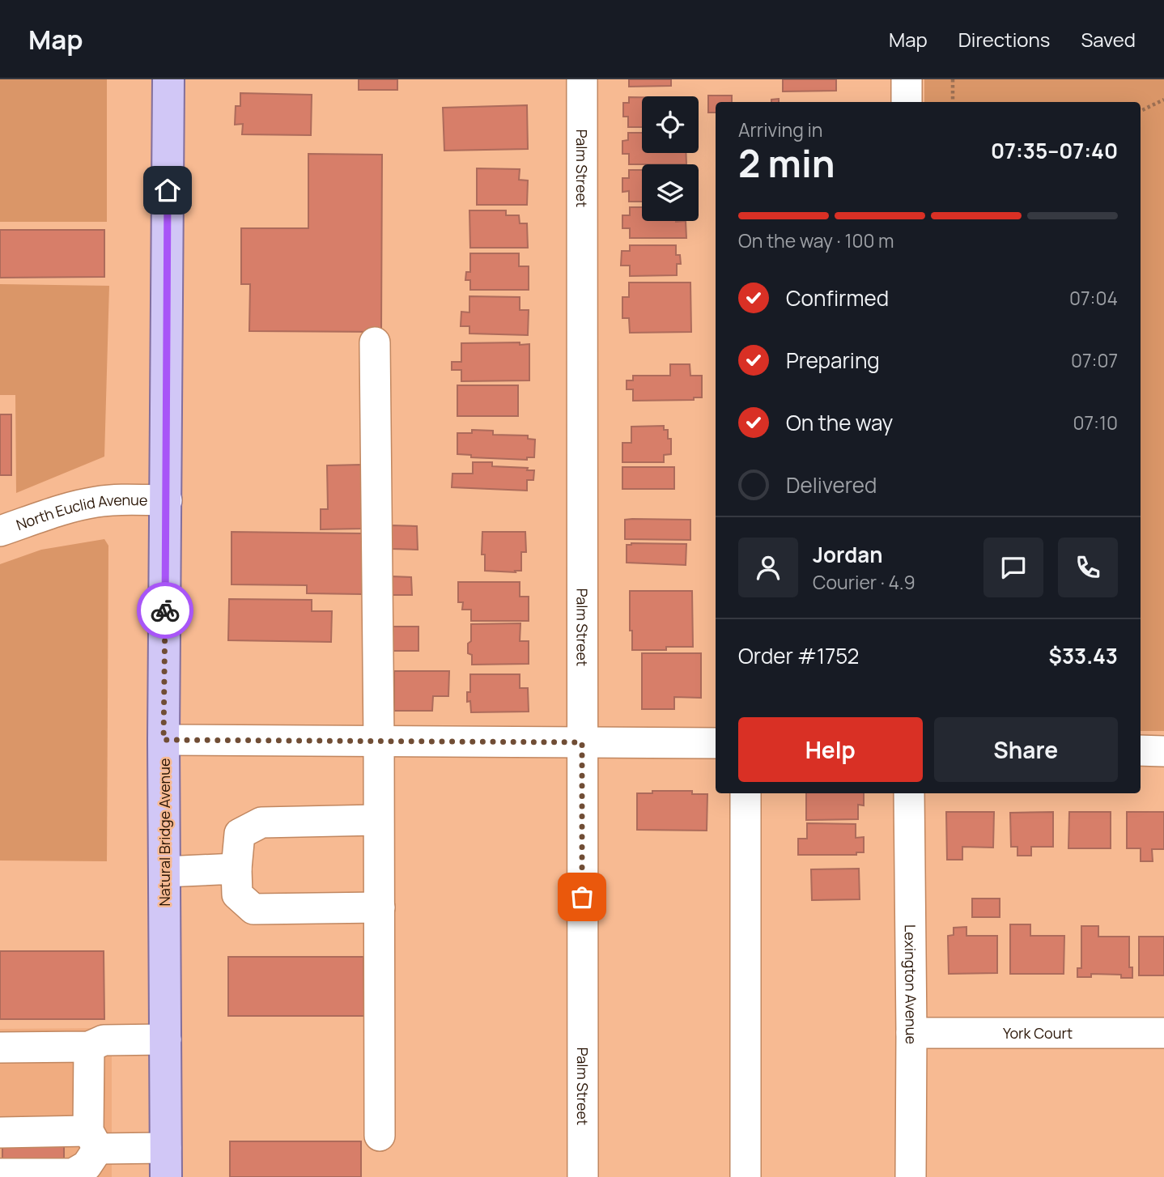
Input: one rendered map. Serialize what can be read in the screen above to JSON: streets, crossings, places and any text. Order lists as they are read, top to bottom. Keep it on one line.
{"streets":{"main road":["Natural Bridge Avenue"],"street":["Palm Street","North Euclid Avenue","Lexington Avenue","York Court"]},"crossings":[["North Euclid Avenue","Natural Bridge Avenue"],["Lexington Avenue","York Court"]],"page":{"header":"Map","nav":["Map","Directions","Saved"],"heading":["2 min","Arriving in","07:35–07:40"],"panel":["Jordan","Courier · 4.9","Order #1752","$33.43"],"bar":"On the way · 100 m","list":[["Confirmed","07:04"],["Preparing","07:07"],["On the way","07:10"],"Delivered"],"buttons":["Help","Share"]}}
